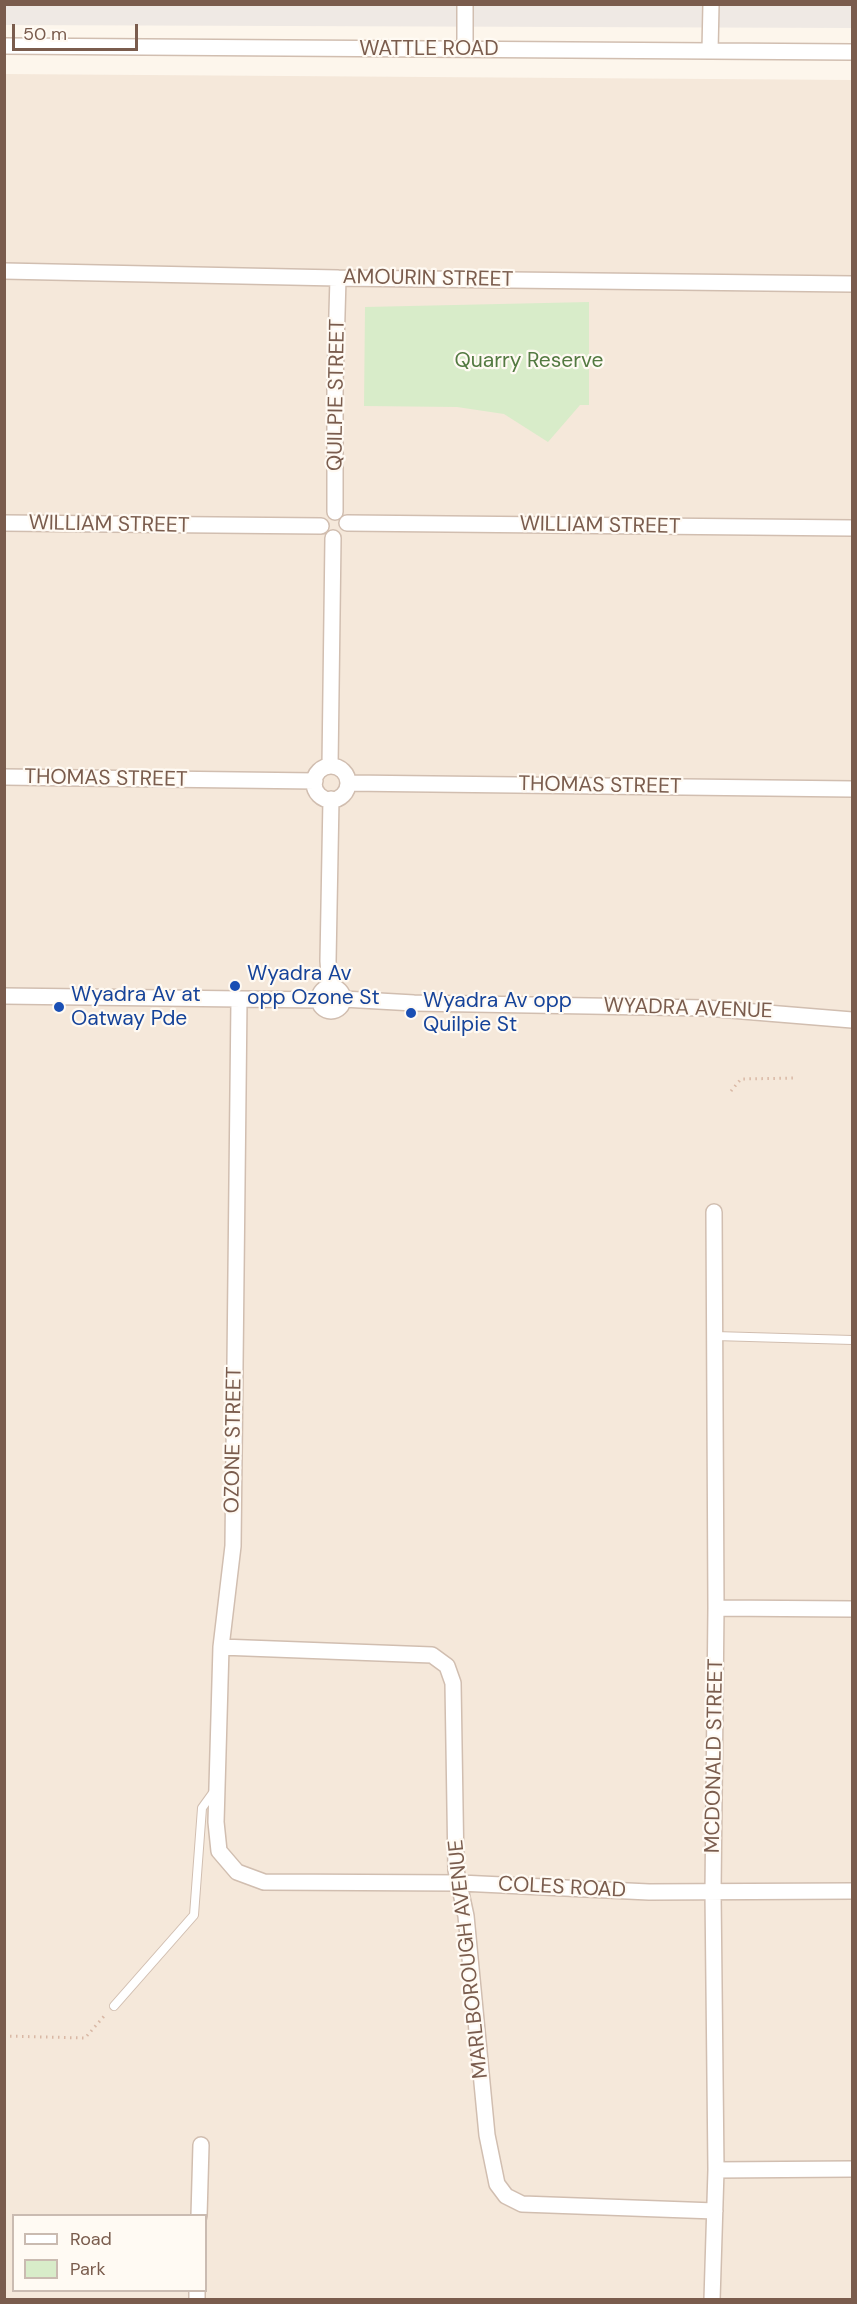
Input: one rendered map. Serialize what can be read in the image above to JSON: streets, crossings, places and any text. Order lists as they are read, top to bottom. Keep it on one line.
{"streets":{"street":["WATTLE ROAD","AMOURIN STREET","QUILPIE STREET","WILLIAM STREET","THOMAS STREET","WYADRA AVENUE","OZONE STREET","MCDONALD STREET","COLES ROAD","MARLBOROUGH AVENUE"]},"crossings":[["AMOURIN STREET","QUILPIE STREET"],["QUILPIE STREET","WILLIAM STREET"],["OZONE STREET","COLES ROAD"],["OZONE STREET","MARLBOROUGH AVENUE"],["MCDONALD STREET","COLES ROAD"],["MCDONALD STREET","MARLBOROUGH AVENUE"],["COLES ROAD","MARLBOROUGH AVENUE"]],"parks":["Quarry Reserve"],"places":["Wyadra Av opp Ozone St","Wyadra Av at Oatway Pde","Wyadra Av opp Quilpie St"],"legend":["Road","Park"],"scale_bar":"50 m"}
